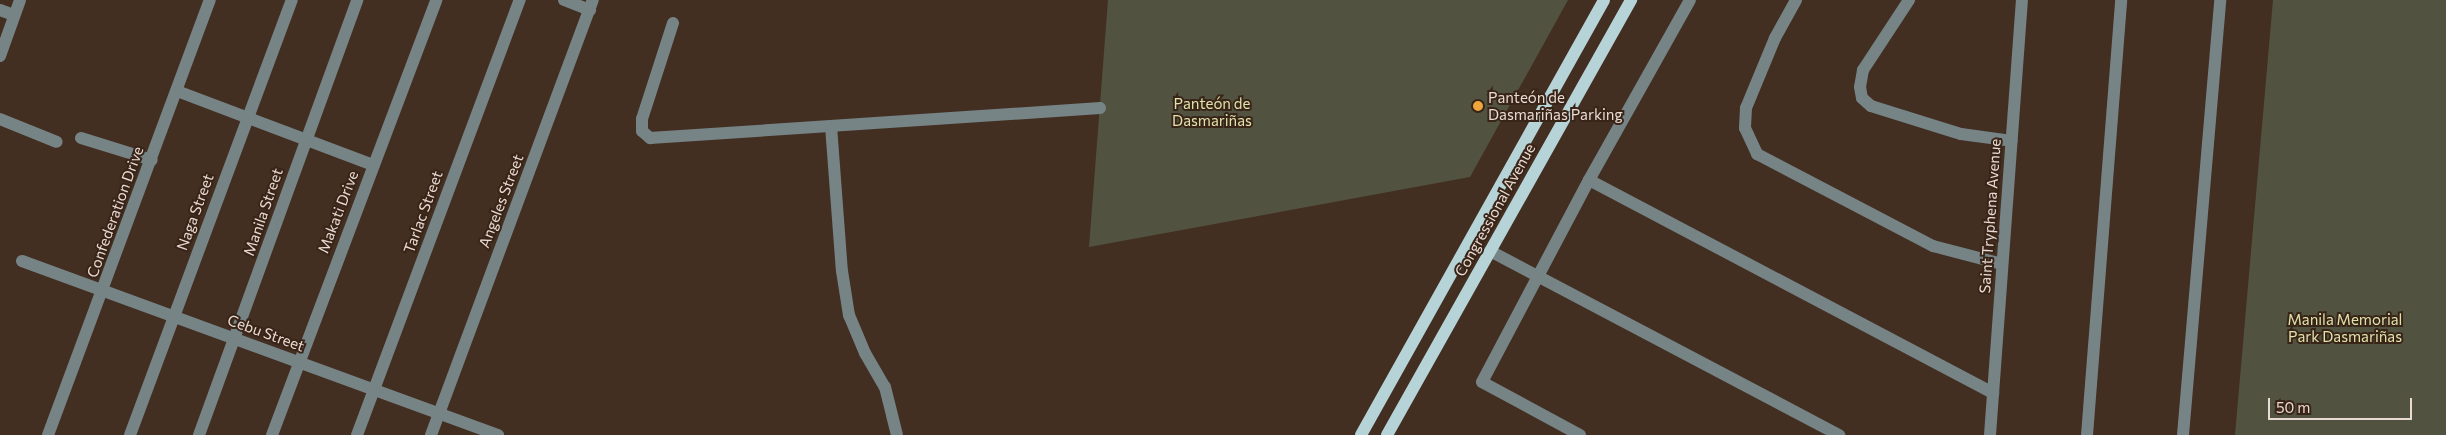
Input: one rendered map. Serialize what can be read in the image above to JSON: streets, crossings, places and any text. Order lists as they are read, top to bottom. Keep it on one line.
{"streets":{"main road":["Congressional Avenue"],"street":["Angeles Street","Confederation Drive","Naga Street","Manila Street","Makati Drive","Tarlac Street","Saint Tryphena Avenue","Cebu Street"]},"crossings":[["Angeles Street","Cebu Street"],["Confederation Drive","Cebu Street"],["Naga Street","Cebu Street"],["Manila Street","Cebu Street"],["Makati Drive","Cebu Street"],["Tarlac Street","Cebu Street"]],"parks":["Panteón de Dasmariñas","Manila Memorial Park Dasmariñas"],"places":["Panteón de Dasmariñas Parking"],"scale_bar":"50 m"}
